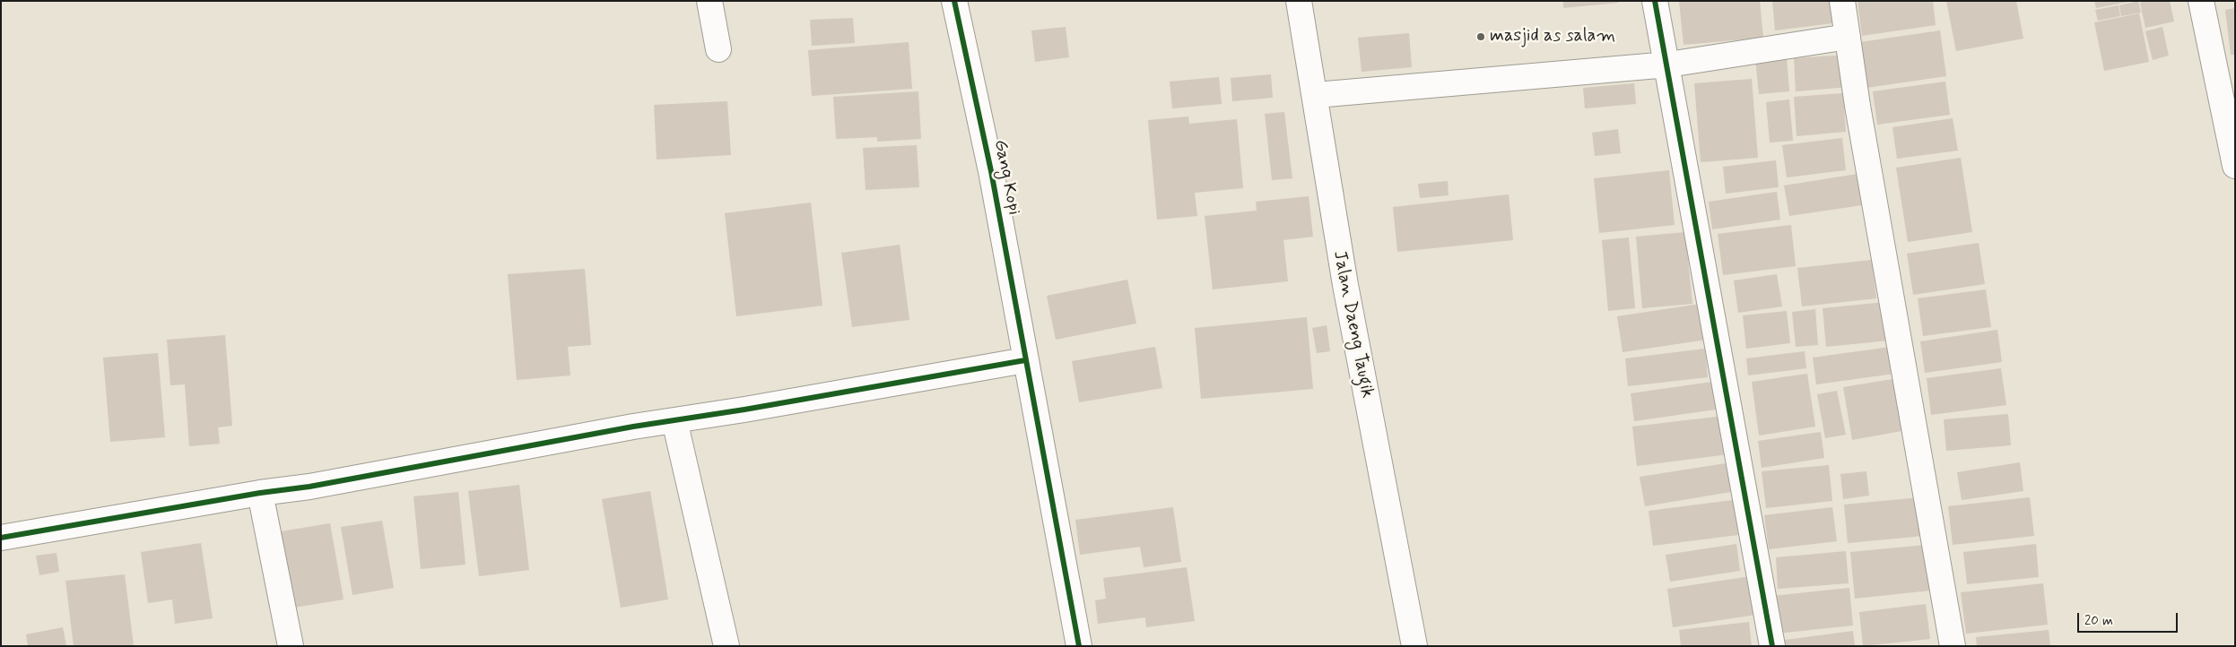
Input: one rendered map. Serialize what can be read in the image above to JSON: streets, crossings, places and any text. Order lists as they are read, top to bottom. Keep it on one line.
{"streets":{"street":["Gang Kopi","Jalan Daeng Taugik"]},"places":["masjid as salam"],"scale_bar":"20 m"}
